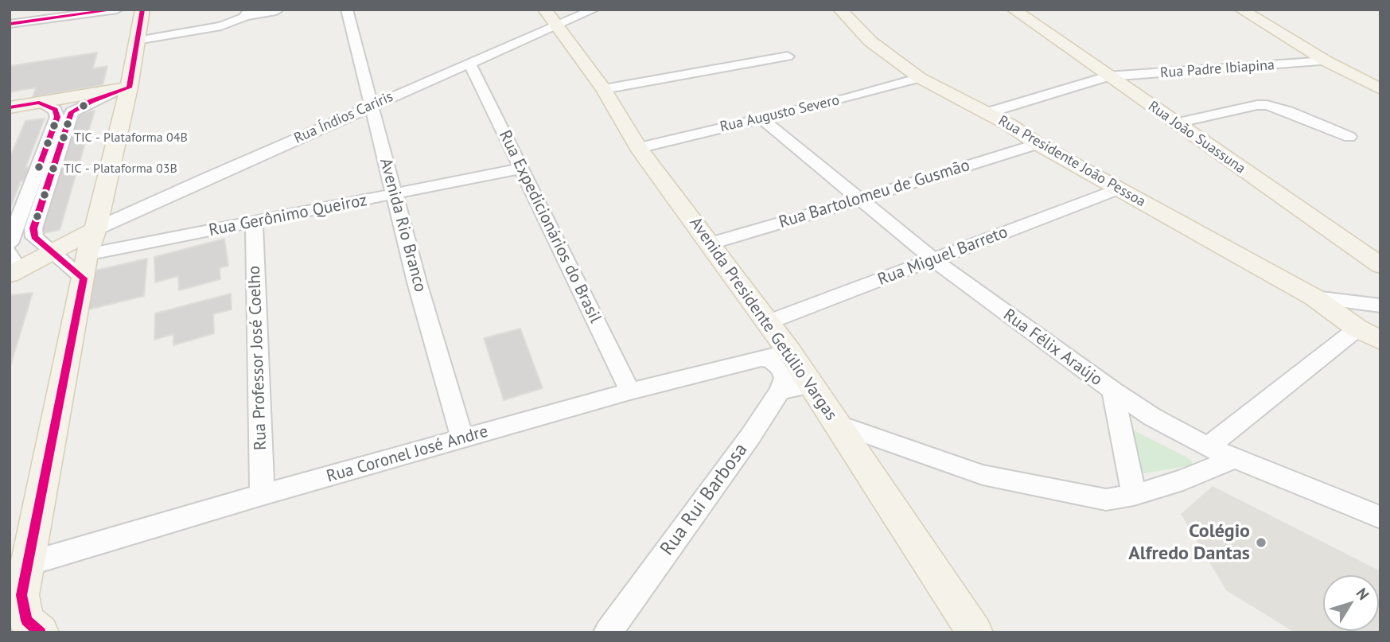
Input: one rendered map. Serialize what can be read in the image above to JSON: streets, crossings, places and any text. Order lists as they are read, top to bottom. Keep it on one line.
{"streets":{"main road":["Rua João Suassuna","Rua Presidente João Pessoa","Avenida Presidente Getúlio Vargas"],"street":["Rua Padre Ibiapina","Rua Augusto Severo","Rua Índios Cariris","Rua Bartolomeu de Gusmão","Rua Gerônimo Queiroz","Avenida Rio Branco","Rua Expedicionários do Brasil","Rua Miguel Barreto","Rua Félix Araújo","Rua Professor José Coelho","Rua Coronel José Andre","Rua Rui Barbosa"]},"crossings":[["Rua Padre Ibiapina","Rua João Suassuna"],["Rua Padre Ibiapina","Rua Presidente João Pessoa"],["Rua Augusto Severo","Rua Presidente João Pessoa"],["Rua Augusto Severo","Avenida Presidente Getúlio Vargas"],["Rua Augusto Severo","Rua Félix Araújo"],["Rua Índios Cariris","Avenida Rio Branco"],["Rua Índios Cariris","Rua Expedicionários do Brasil"],["Rua Índios Cariris","Avenida Presidente Getúlio Vargas"],["Rua Presidente João Pessoa","Rua Bartolomeu de Gusmão"],["Rua Presidente João Pessoa","Rua Miguel Barreto"],["Rua Bartolomeu de Gusmão","Avenida Presidente Getúlio Vargas"],["Rua Bartolomeu de Gusmão","Rua Félix Araújo"],["Rua Gerônimo Queiroz","Avenida Rio Branco"],["Rua Gerônimo Queiroz","Rua Expedicionários do Brasil"],["Rua Gerônimo Queiroz","Rua Professor José Coelho"],["Avenida Rio Branco","Rua Coronel José Andre"],["Rua Expedicionários do Brasil","Rua Coronel José Andre"],["Rua Miguel Barreto","Avenida Presidente Getúlio Vargas"],["Rua Miguel Barreto","Rua Félix Araújo"],["Avenida Presidente Getúlio Vargas","Rua Coronel José Andre"],["Rua Professor José Coelho","Rua Coronel José Andre"]],"places":["TIC - Plataforma 04B","TIC - Plataforma 03B","Colégio Alfredo Dantas"],"north":"top right"}
